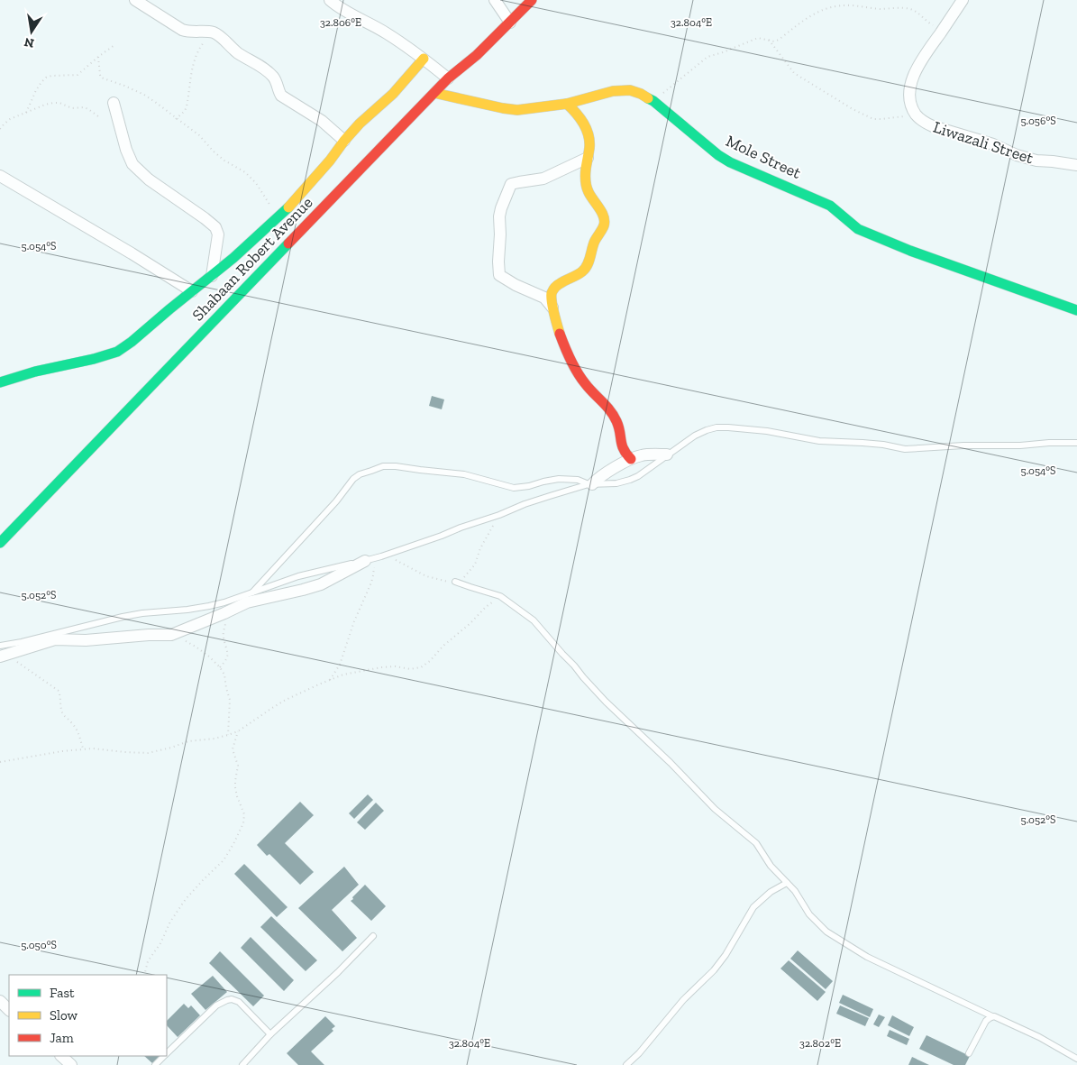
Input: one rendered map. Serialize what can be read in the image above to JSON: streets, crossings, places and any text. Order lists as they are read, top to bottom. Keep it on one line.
{"streets":{"street":["Liwazali Street","Mole Street","Shabaan Robert Avenue"]},"crossings":[["Mole Street","Shabaan Robert Avenue"]],"legend":["Fast","Slow","Jam"],"north":"bottom","coordinates":["32.806°E","32.804°E","5.056°S","5.054°S","5.052°S","5.050°S","32.802°E"]}
